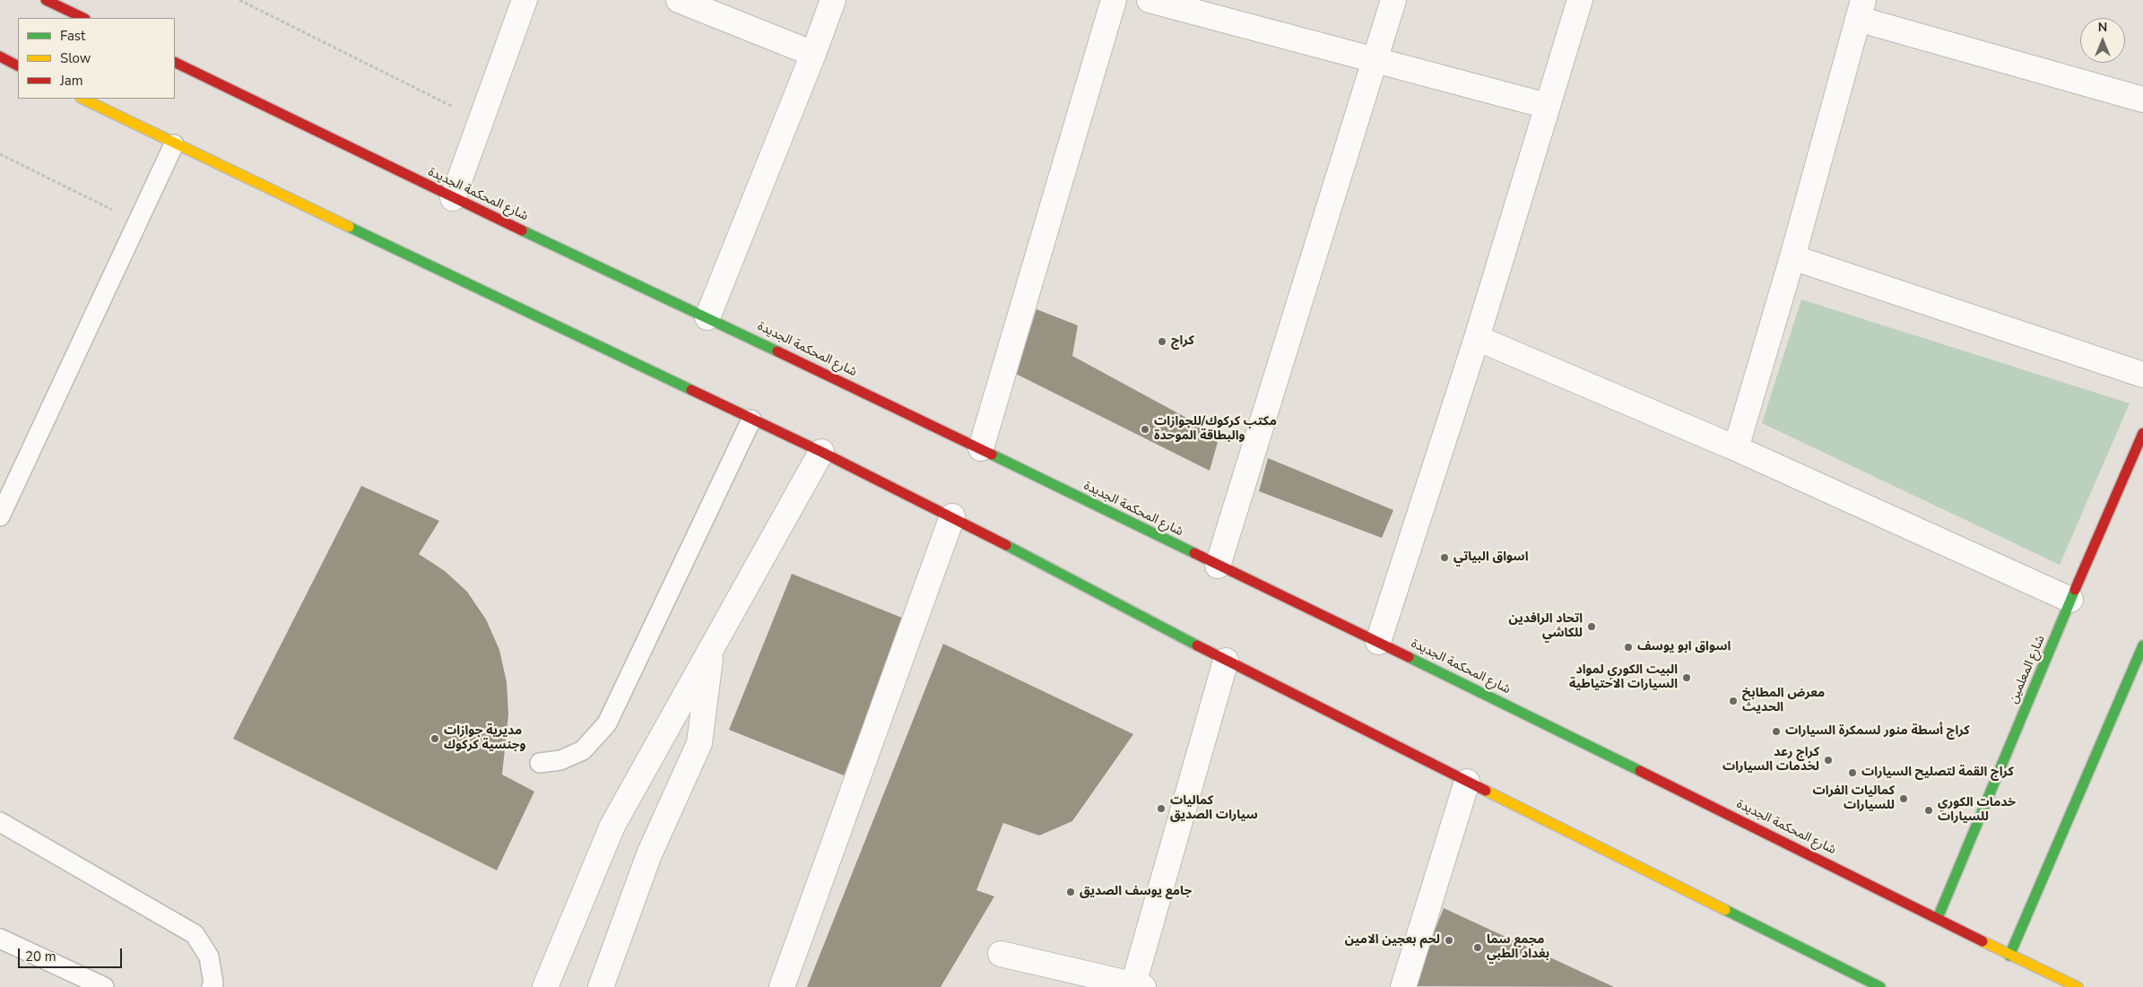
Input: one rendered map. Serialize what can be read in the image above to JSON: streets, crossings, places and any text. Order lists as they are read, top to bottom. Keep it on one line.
{"streets":{"main road":["شارع المحكمة الجديدة","شارع المعلمين"]},"crossings":[["شارع المحكمة الجديدة","شارع المعلمين"]],"places":["كراج","مكتب كركوك/للجوازات والبطاقة الموحدة","اسواق البياتي","اتحاد الرافدين للكاشي","اسواق ابو يوسف","البيت الكوري لمواد السيارات الاحتياطية","معرض المطابخ الحديث","كراج أسطة منور لسمكرة السيارات","مديرية جوازات وجنسية كركوك","كراج رعد لخدمات السيارات","كراج القمة لتصليح السيارات","كماليات الفرات للسيارات","كماليات سيارات الصديق","خدمات الكوري للسيارات","جامع يوسف الصديق","لحم بعجين الامين","مجمع سما بغداد الطبي"],"legend":["Fast","Slow","Jam"],"scale_bar":"20 m","north":"top"}
